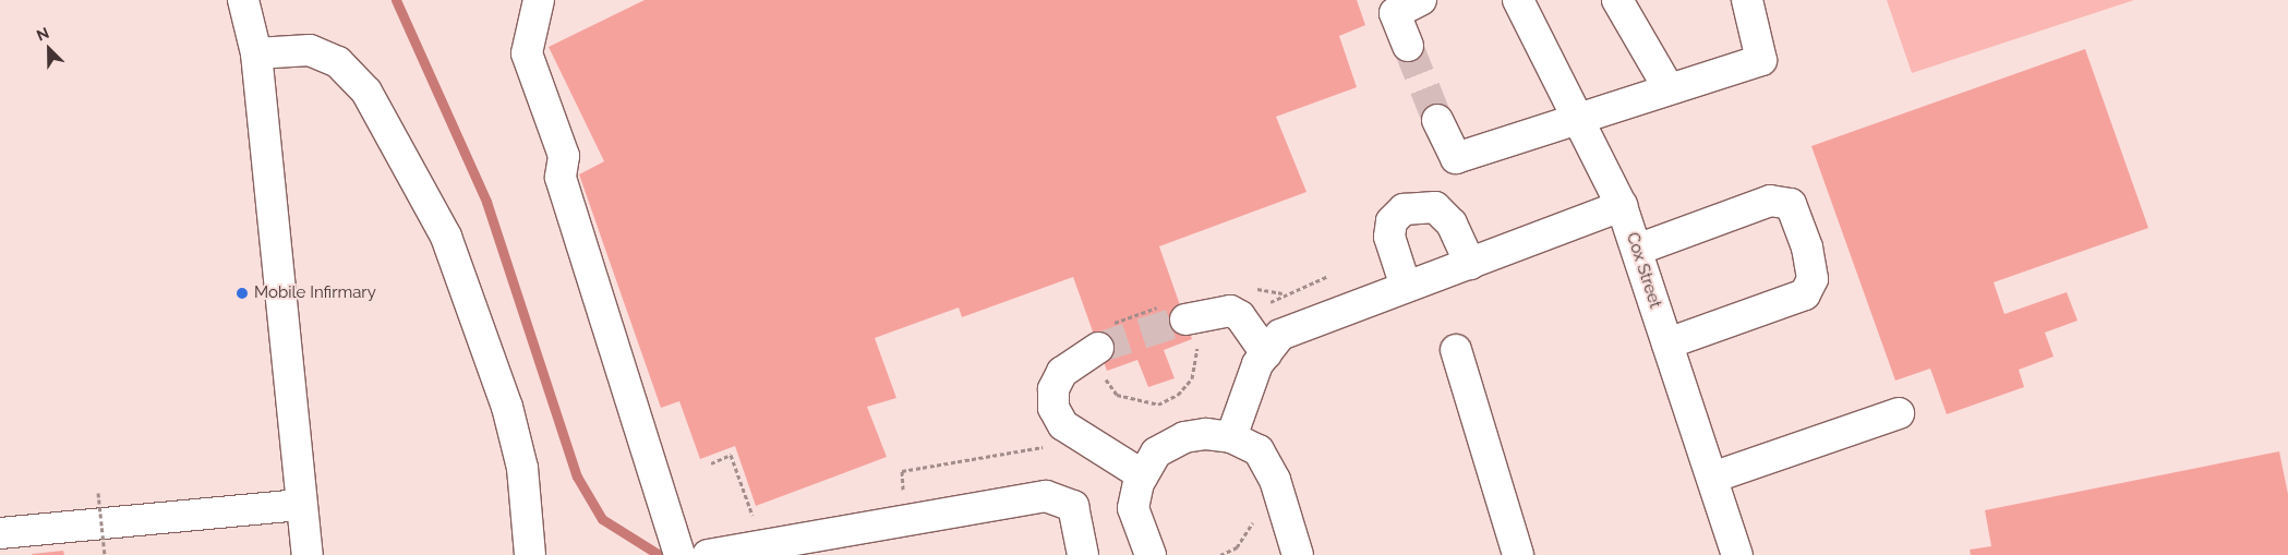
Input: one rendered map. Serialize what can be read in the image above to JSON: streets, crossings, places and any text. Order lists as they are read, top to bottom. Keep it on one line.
{"streets":{"street":["Cox Street"]},"places":["Mobile Infirmary"],"north":"top left"}
